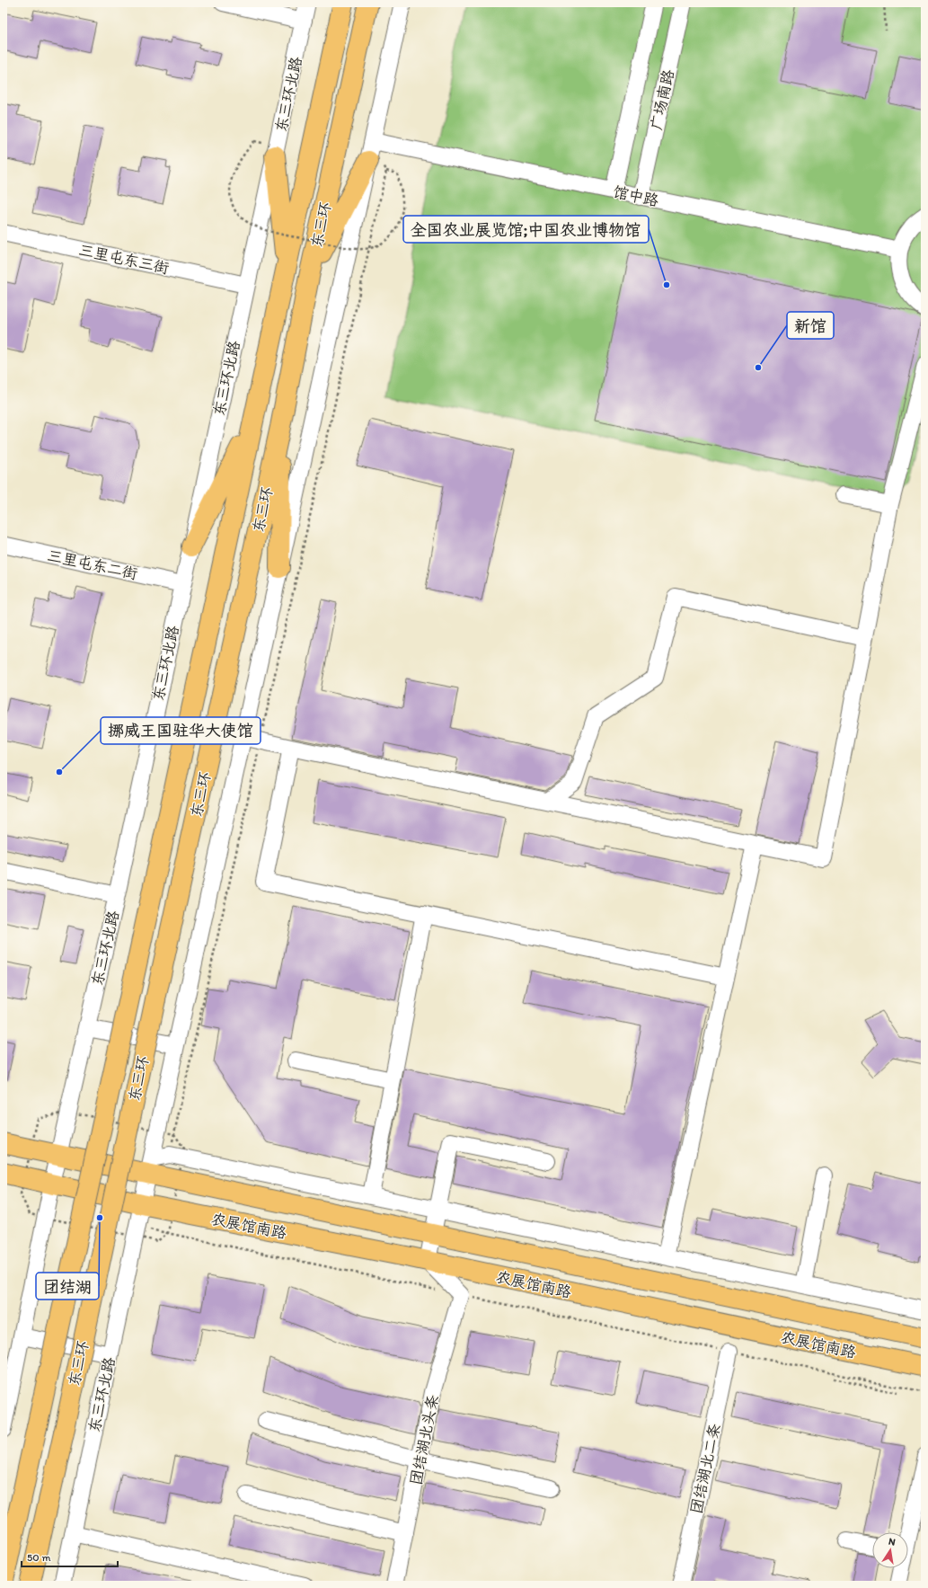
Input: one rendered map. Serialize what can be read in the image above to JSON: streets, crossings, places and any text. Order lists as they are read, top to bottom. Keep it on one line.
{"streets":{"main road":["东三环","农展馆南路"],"street":["东三环北路","广场南路","馆中路","三里屯东三街","三里屯东二街","团结湖北头条","团结湖北二条"]},"crossings":[["东三环北路","三里屯东三街"],["东三环北路","三里屯东二街"],["东三环北路","农展馆南路"],["广场南路","馆中路"]],"places":["全国农业展览馆;中国农业博物馆","新馆","挪威王国驻华大使馆","团结湖"],"scale_bar":"50 m","north":"top"}
